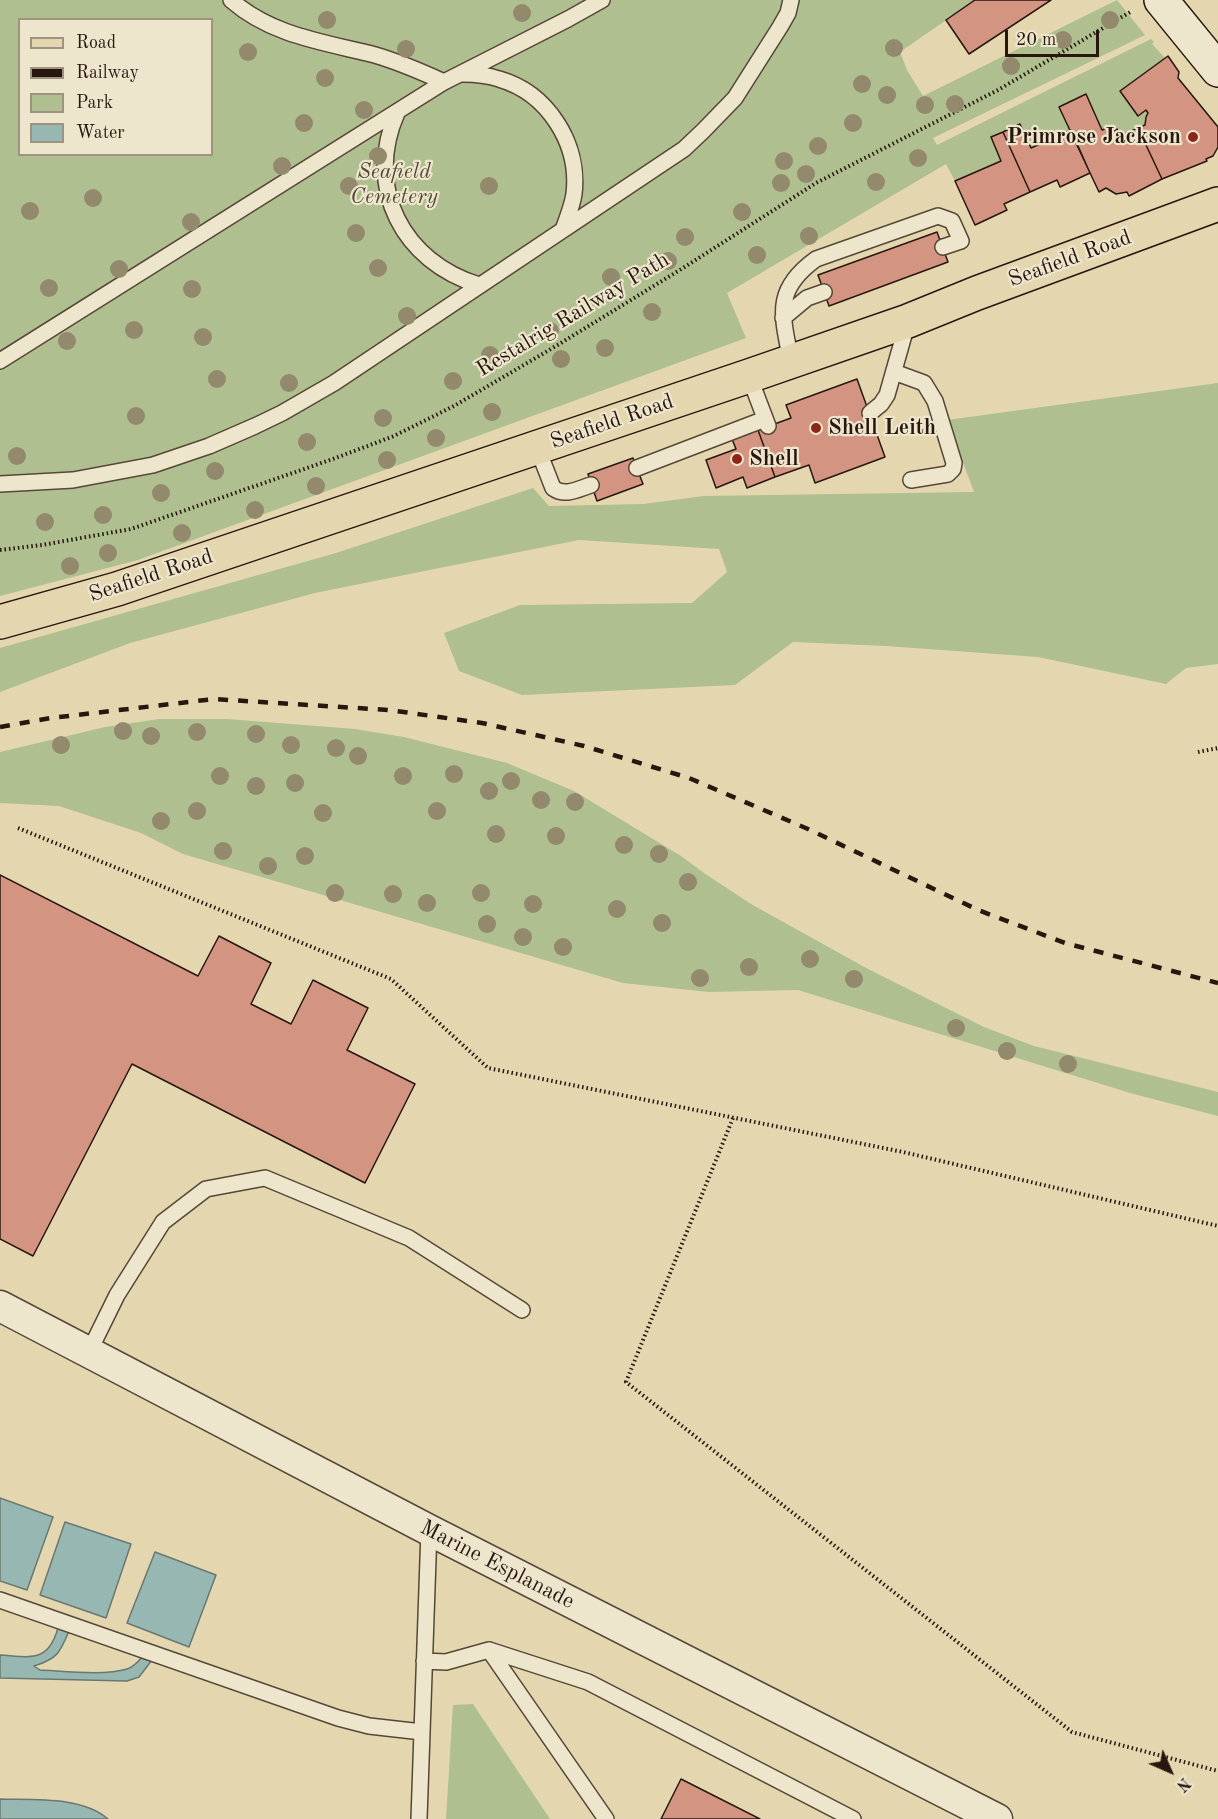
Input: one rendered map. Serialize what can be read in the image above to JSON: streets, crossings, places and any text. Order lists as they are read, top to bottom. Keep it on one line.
{"streets":{"main road":["Seafield Road"],"street":["Marine Esplanade"],"path":["Restalrig Railway Path"]},"parks":["Seafield Cemetery"],"places":["Primrose Jackson","Shell Leith","Shell"],"legend":["Road","Railway","Park","Water"],"scale_bar":"20 m","north":"bottom right"}
